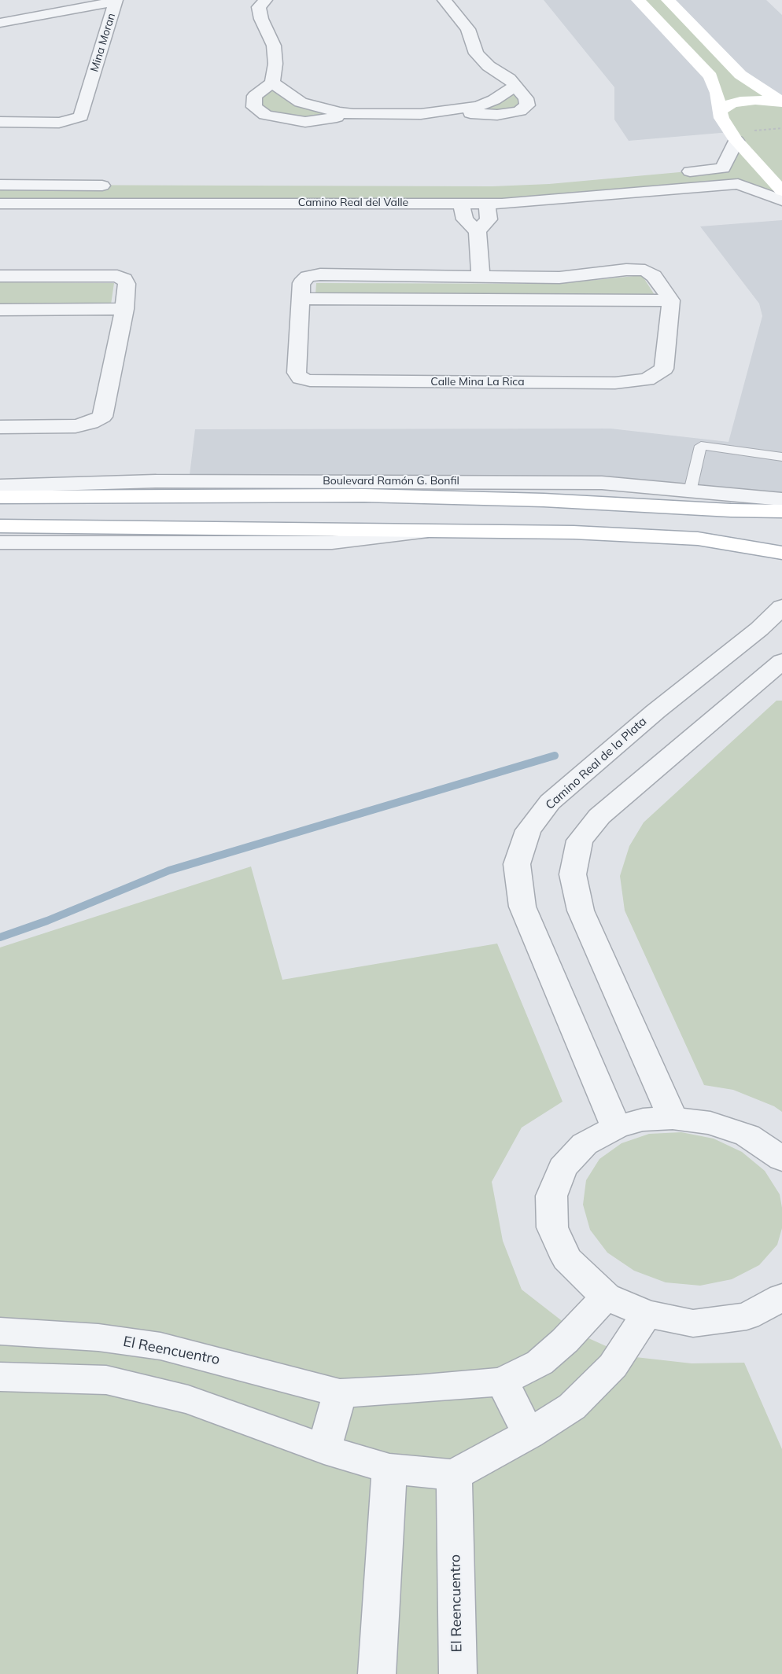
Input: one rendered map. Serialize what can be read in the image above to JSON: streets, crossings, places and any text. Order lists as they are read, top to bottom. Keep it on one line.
{"streets":{"main road":["Boulevard Ramón G. Bonfil"],"street":["Mina Moran","Camino Real del Valle","Calle Mina La Rica","Camino Real de la Plata","El Reencuentro"]}}
